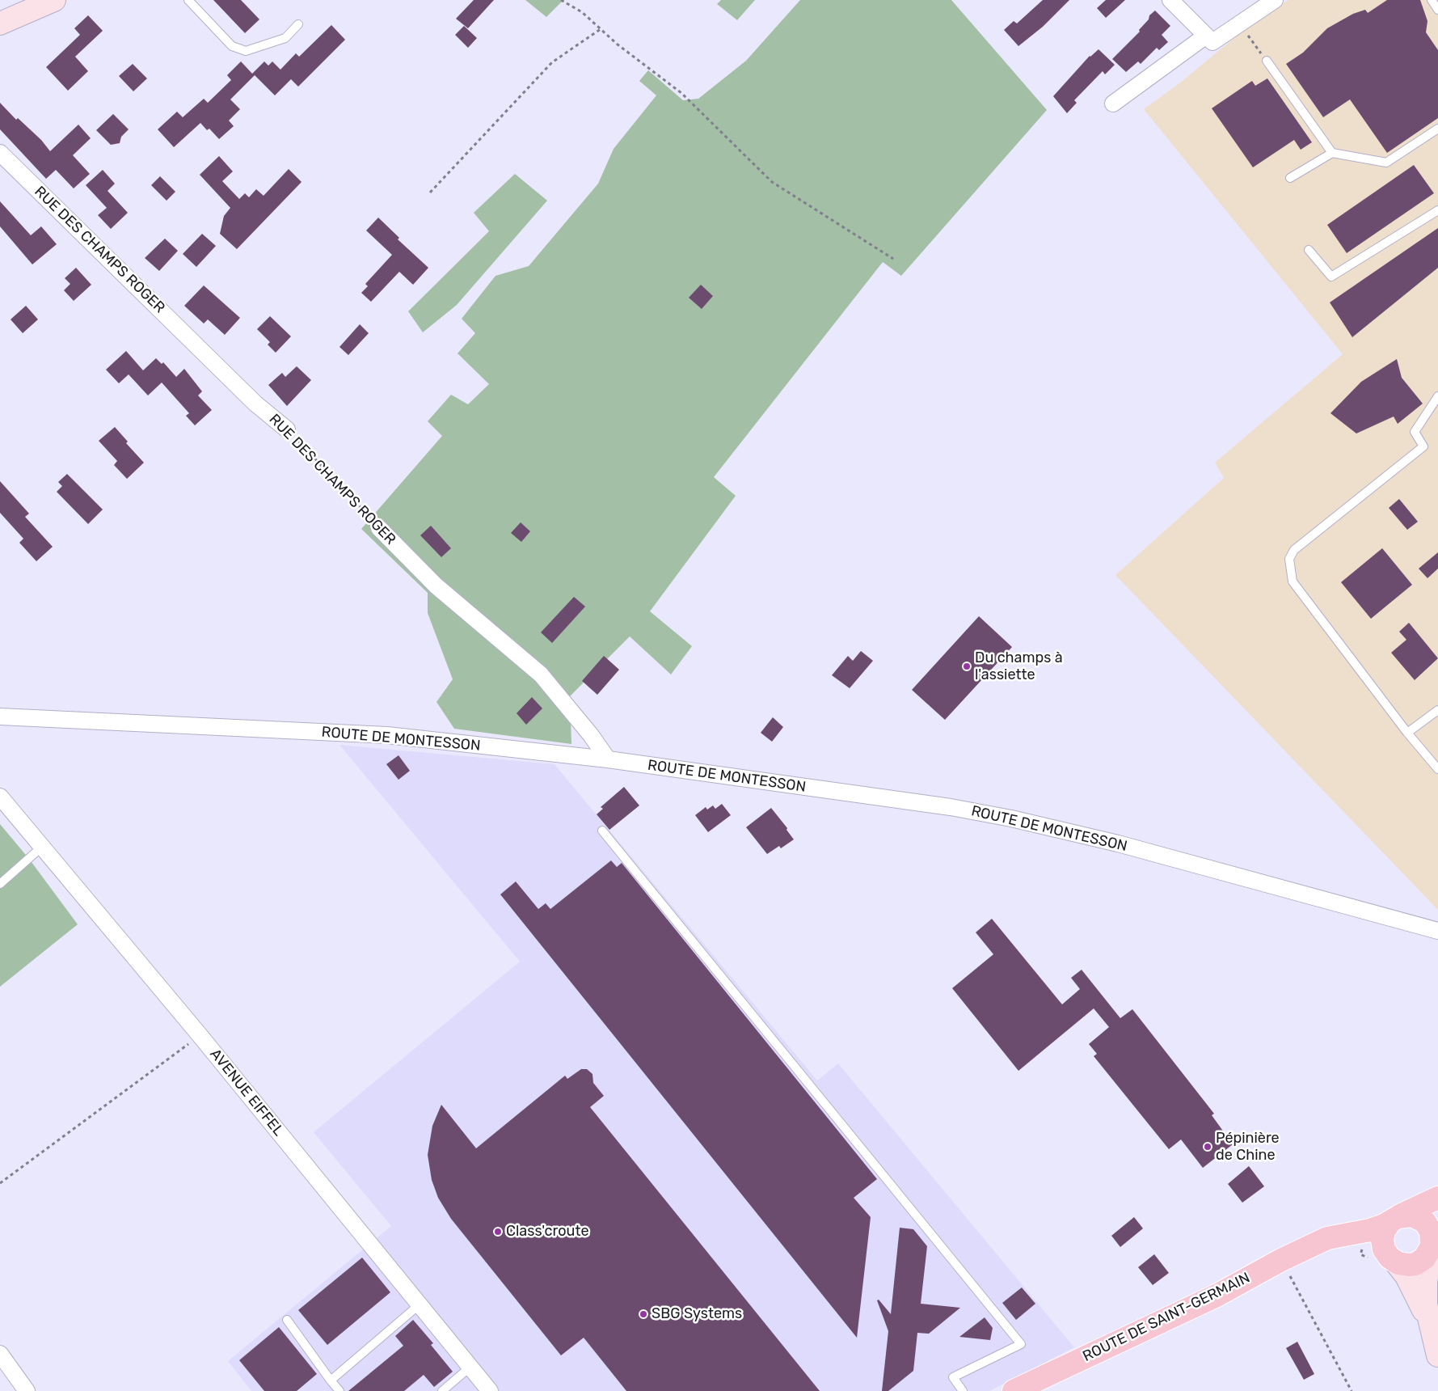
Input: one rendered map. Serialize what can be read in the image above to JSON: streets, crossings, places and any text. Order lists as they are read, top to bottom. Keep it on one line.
{"streets":{"main road":["ROUTE DE SAINT-GERMAIN"],"street":["RUE DES CHAMPS ROGER","ROUTE DE MONTESSON","AVENUE EIFFEL"]},"crossings":[["RUE DES CHAMPS ROGER","ROUTE DE MONTESSON"]],"places":["Du champs à l'assiette","Pépinière de Chine","Class'croute","SBG Systems"]}
